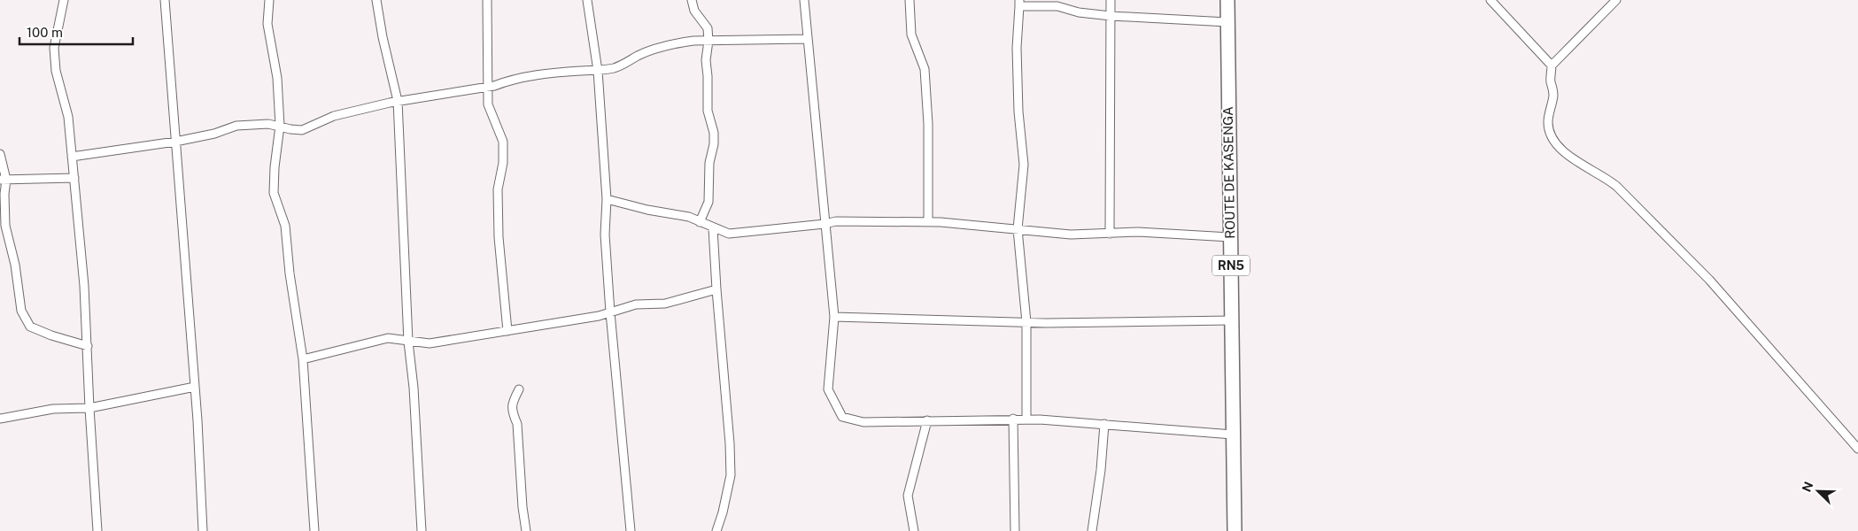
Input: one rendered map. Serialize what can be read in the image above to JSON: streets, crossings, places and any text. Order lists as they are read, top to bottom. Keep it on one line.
{"streets":{"highway":["ROUTE DE KASENGA","RN5"]},"scale_bar":"100 m","north":"top left"}
